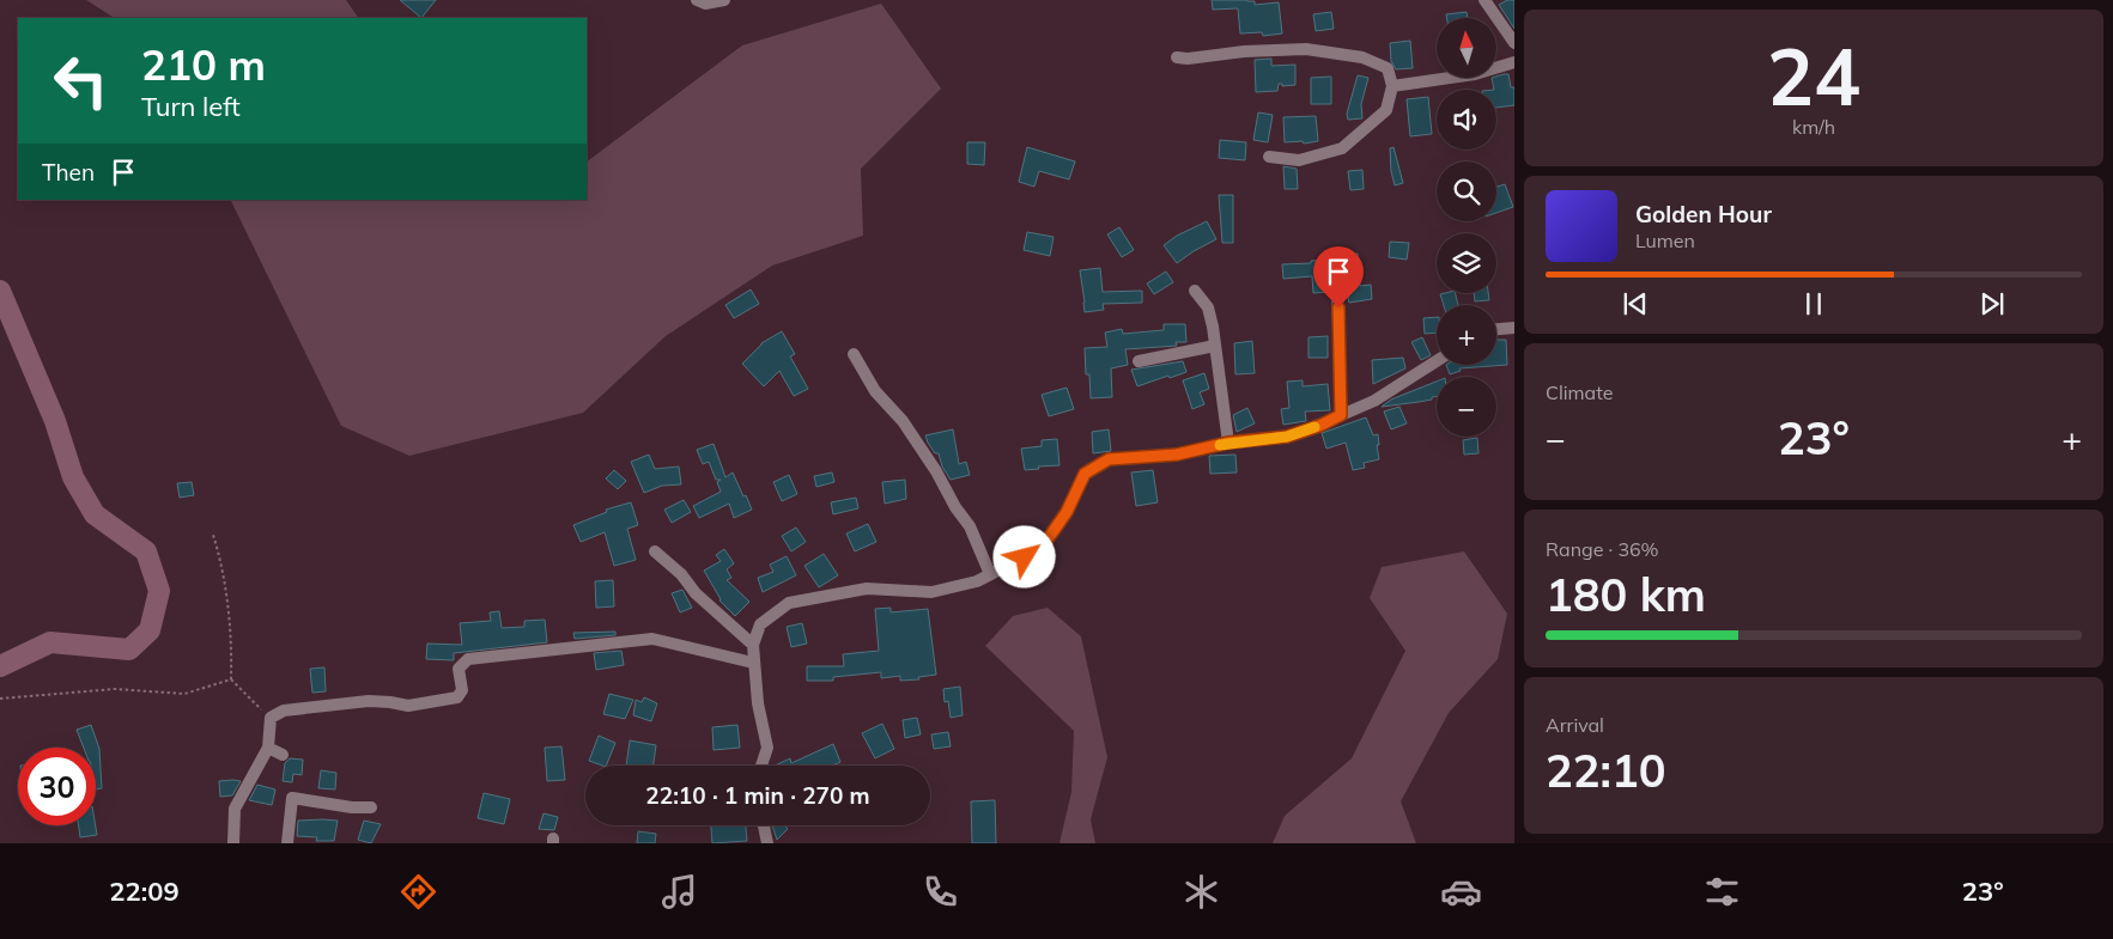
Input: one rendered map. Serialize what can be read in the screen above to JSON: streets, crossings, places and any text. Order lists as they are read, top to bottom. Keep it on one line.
{"north":"top","page":{"tile":[["24","km/h"],"Climate",["Range · 36%","180 km"],["Arrival","22:10"]],"map_buttons":["+","−"],"turn":["210 m","Turn left"],"then":"Then","song":["Golden Hour","Lumen"],"heat":["−","23°","+"],"limit":"30","trip":"22:10 · 1 min · 270 m","tabs":["22:09","23°"]}}
